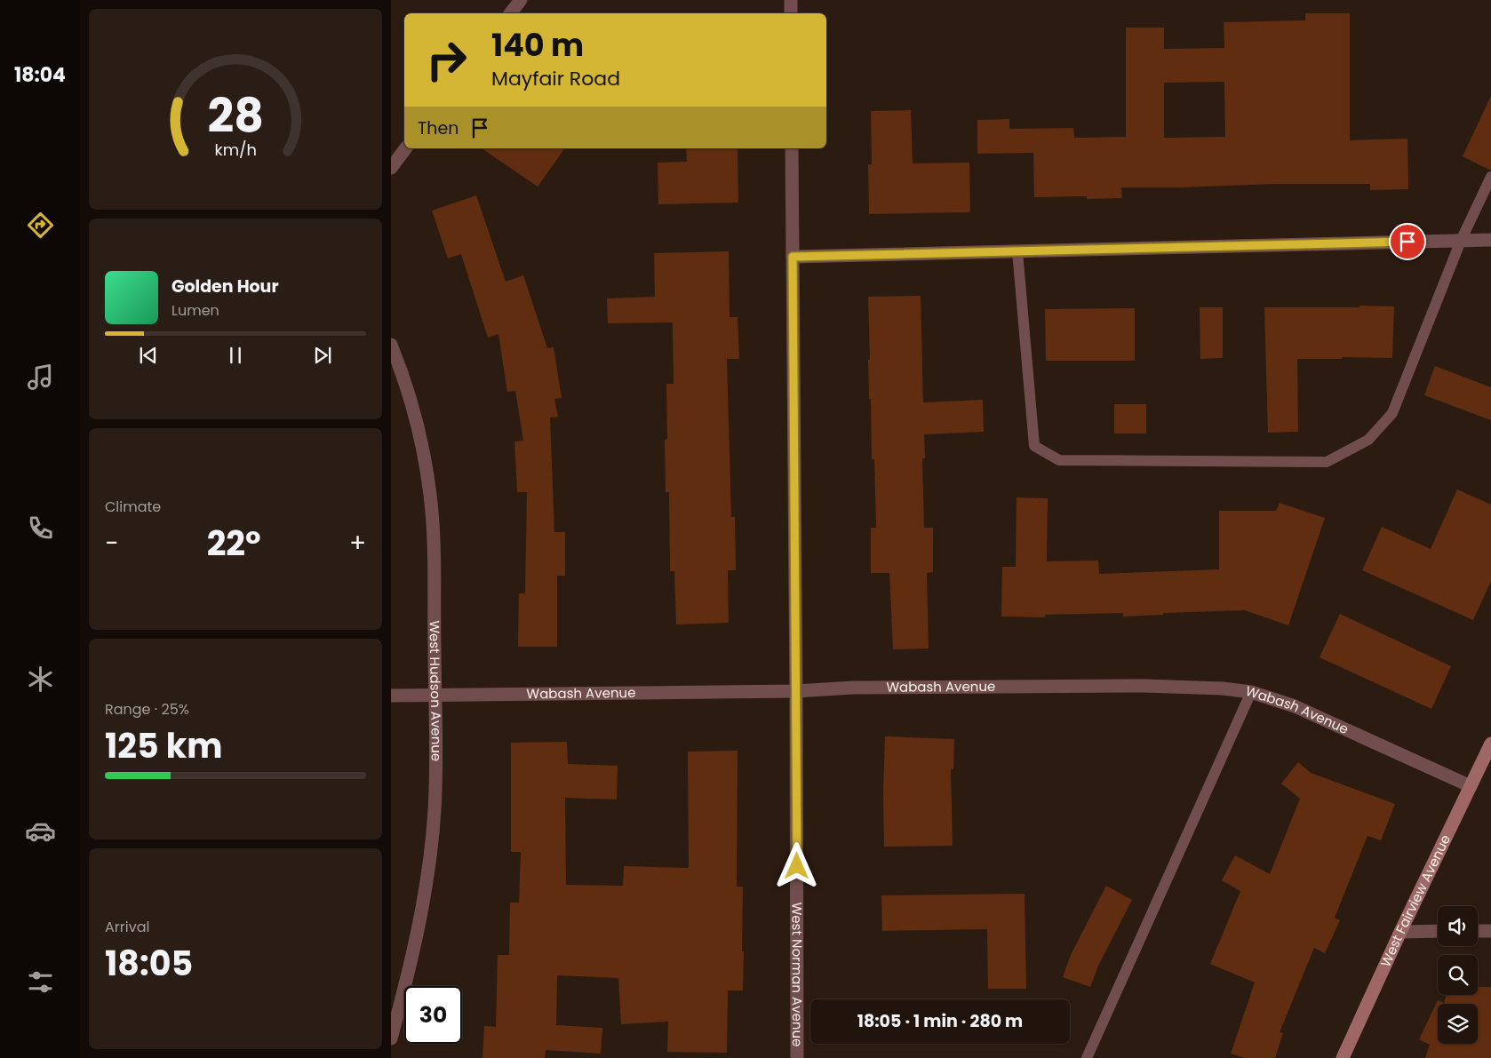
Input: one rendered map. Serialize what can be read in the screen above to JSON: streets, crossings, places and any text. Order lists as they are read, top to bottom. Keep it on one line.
{"streets":{"street":["Wabash Avenue","West Hudson Avenue","West Fairview Avenue","West Norman Avenue"]},"crossings":[["Wabash Avenue","West Hudson Avenue"],["Wabash Avenue","West Fairview Avenue"],["Wabash Avenue","West Norman Avenue"]],"page":{"tabs":"18:04","turn":["140 m","Mayfair Road"],"then":"Then","song":["Golden Hour","Lumen"],"tile":["Climate",["Range · 25%","125 km"],["Arrival","18:05"]],"heat":["−","22°","+"],"limit":"30","trip":"18:05 · 1 min · 280 m","gauge":["28","km/h"]}}
